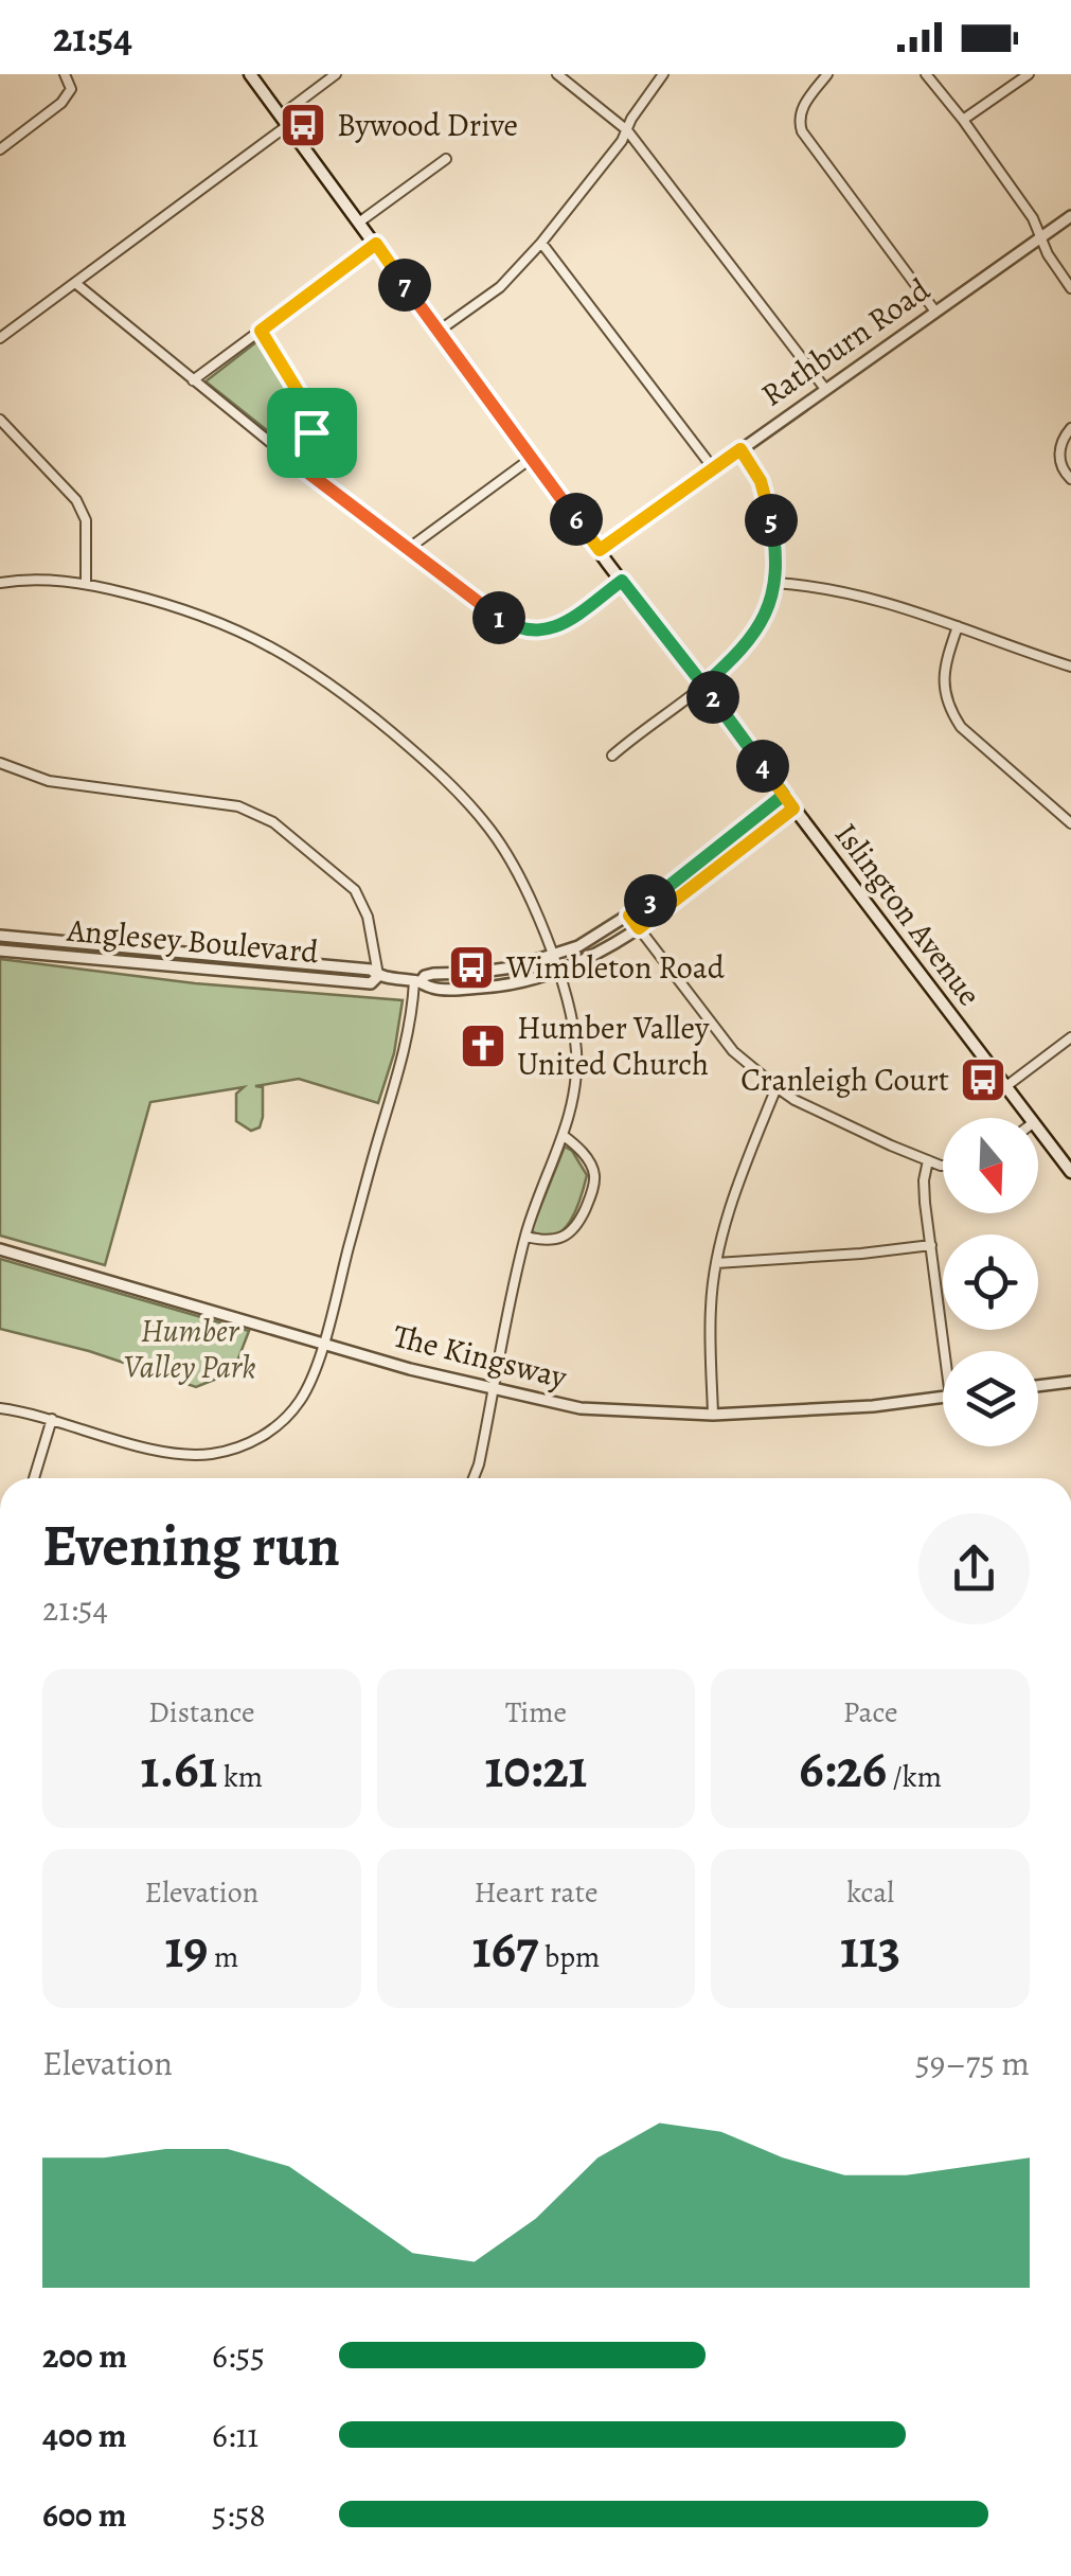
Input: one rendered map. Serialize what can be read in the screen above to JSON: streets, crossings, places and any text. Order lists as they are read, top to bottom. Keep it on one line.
{"streets":{"main road":["Islington Avenue"],"street":["Rathburn Road","Anglesey Boulevard","The Kingsway"]},"crossings":[["Rathburn Road","Islington Avenue"],["Islington Avenue","Anglesey Boulevard"]],"parks":["Humber Valley Park"],"places":{"bus stop":["Bywood Drive","Wimbleton Road","Cranleigh Court"],"church":["Humber Valley United Church"]},"north":"bottom","page":{"status":"21:54","pins":["7","6","5","1","2","4","3"],"heading":["Evening run","21:54"],"stats":[["Distance","1.61 km"],["Time","10:21"],["Pace","6:26 /km"],["Elevation","19 m"],["Heart rate","167 bpm"],["kcal","113"]],"chart":["Elevation","59–75 m"],"list":[{"name":"200 m","note":"6:55"},{"name":"400 m","note":"6:11"},{"name":"600 m","note":"5:58"}]}}
